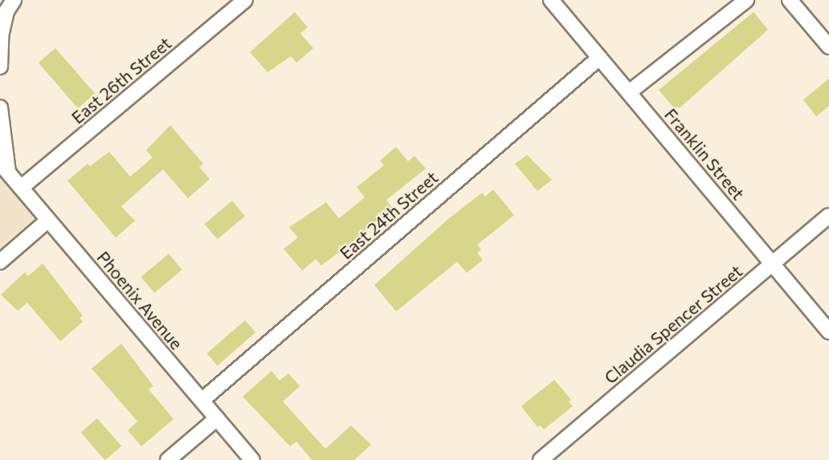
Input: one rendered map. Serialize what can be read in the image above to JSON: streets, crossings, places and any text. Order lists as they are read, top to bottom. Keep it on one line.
{"streets":{"street":["East 26th Street","Franklin Street","East 24th Street","Phoenix Avenue","Claudia Spencer Street"]},"crossings":[["East 26th Street","Phoenix Avenue"],["Franklin Street","East 24th Street"],["Franklin Street","Claudia Spencer Street"],["East 24th Street","Phoenix Avenue"]]}
